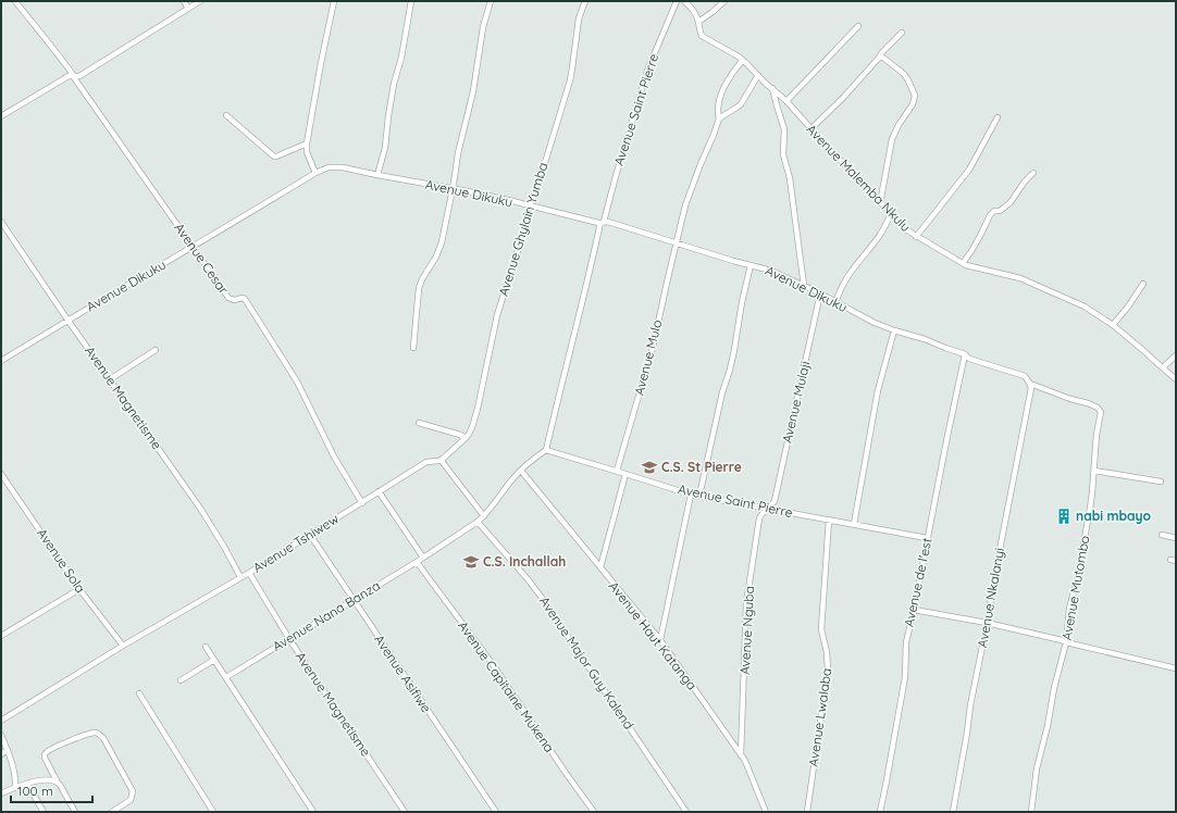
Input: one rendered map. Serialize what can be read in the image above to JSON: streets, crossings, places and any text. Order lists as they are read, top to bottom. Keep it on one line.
{"streets":{"street":["Avenue Saint Pierre","Avenue Malemba Nkulu","Avenue Dikuku","Avenue Ghylain Yumba","Avenue Cesar","Avenue Mulo","Avenue Magnetisme","Avenue Mulaji","Avenue Tshiwew","Avenue Sola","Avenue de l'est","Avenue Mutombo","Avenue Nkalanyi","Avenue Nana Banza","Avenue Nguba","Avenue Haut Katanga","Avenue Major Guy Kalend","Avenue Asifiwe","Avenue Capitaine Mukena","Avenue Lwalaba"]},"crossings":[["Avenue Saint Pierre","Avenue Dikuku"],["Avenue Saint Pierre","Avenue Mulo"],["Avenue Saint Pierre","Avenue Mulaji"],["Avenue Saint Pierre","Avenue de l'est"],["Avenue Saint Pierre","Avenue Nana Banza"],["Avenue Saint Pierre","Avenue Nguba"],["Avenue Saint Pierre","Avenue Lwalaba"],["Avenue Malemba Nkulu","Avenue Mulo"],["Avenue Dikuku","Avenue Ghylain Yumba"],["Avenue Dikuku","Avenue Cesar"],["Avenue Dikuku","Avenue Mulo"],["Avenue Dikuku","Avenue Magnetisme"],["Avenue Dikuku","Avenue Mulaji"],["Avenue Dikuku","Avenue de l'est"],["Avenue Dikuku","Avenue Mutombo"],["Avenue Dikuku","Avenue Nkalanyi"],["Avenue Ghylain Yumba","Avenue Tshiwew"],["Avenue Cesar","Avenue Tshiwew"],["Avenue Magnetisme","Avenue Tshiwew"],["Avenue Magnetisme","Avenue Nana Banza"],["Avenue Mulaji","Avenue Nguba"],["Avenue Tshiwew","Avenue Sola"],["Avenue Tshiwew","Avenue Asifiwe"],["Avenue Mutombo","Avenue Nkalanyi"],["Avenue Nana Banza","Avenue Haut Katanga"],["Avenue Nana Banza","Avenue Major Guy Kalend"],["Avenue Nana Banza","Avenue Asifiwe"],["Avenue Nana Banza","Avenue Capitaine Mukena"],["Avenue Nguba","Avenue Haut Katanga"]],"places":{"school or university":["C.S. St Pierre","C.S. Inchallah"],"building":["nabi mbayo"]},"scale_bar":"100 m"}
